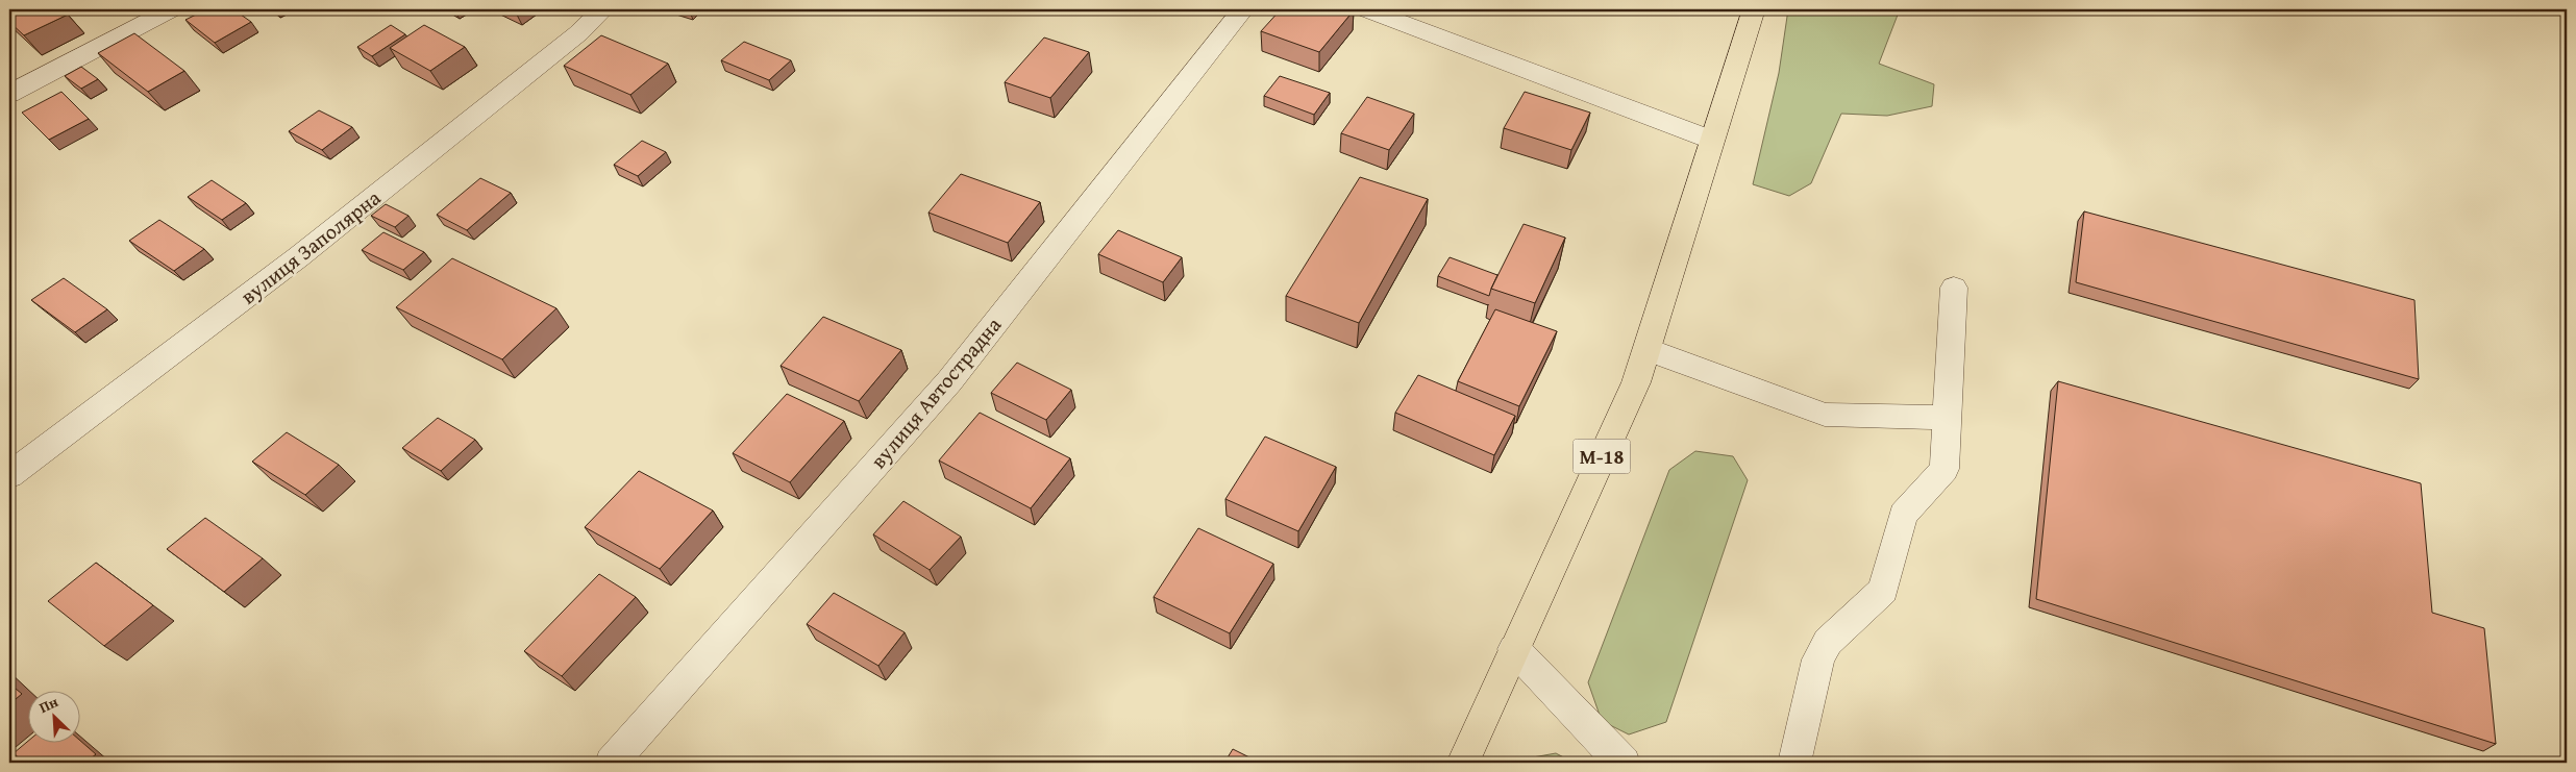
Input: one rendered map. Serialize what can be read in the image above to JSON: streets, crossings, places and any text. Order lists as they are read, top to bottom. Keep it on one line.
{"streets":{"highway":["М-18"],"street":["вулиця Заполярна","вулиця Автострадна"]},"north":"top left"}
